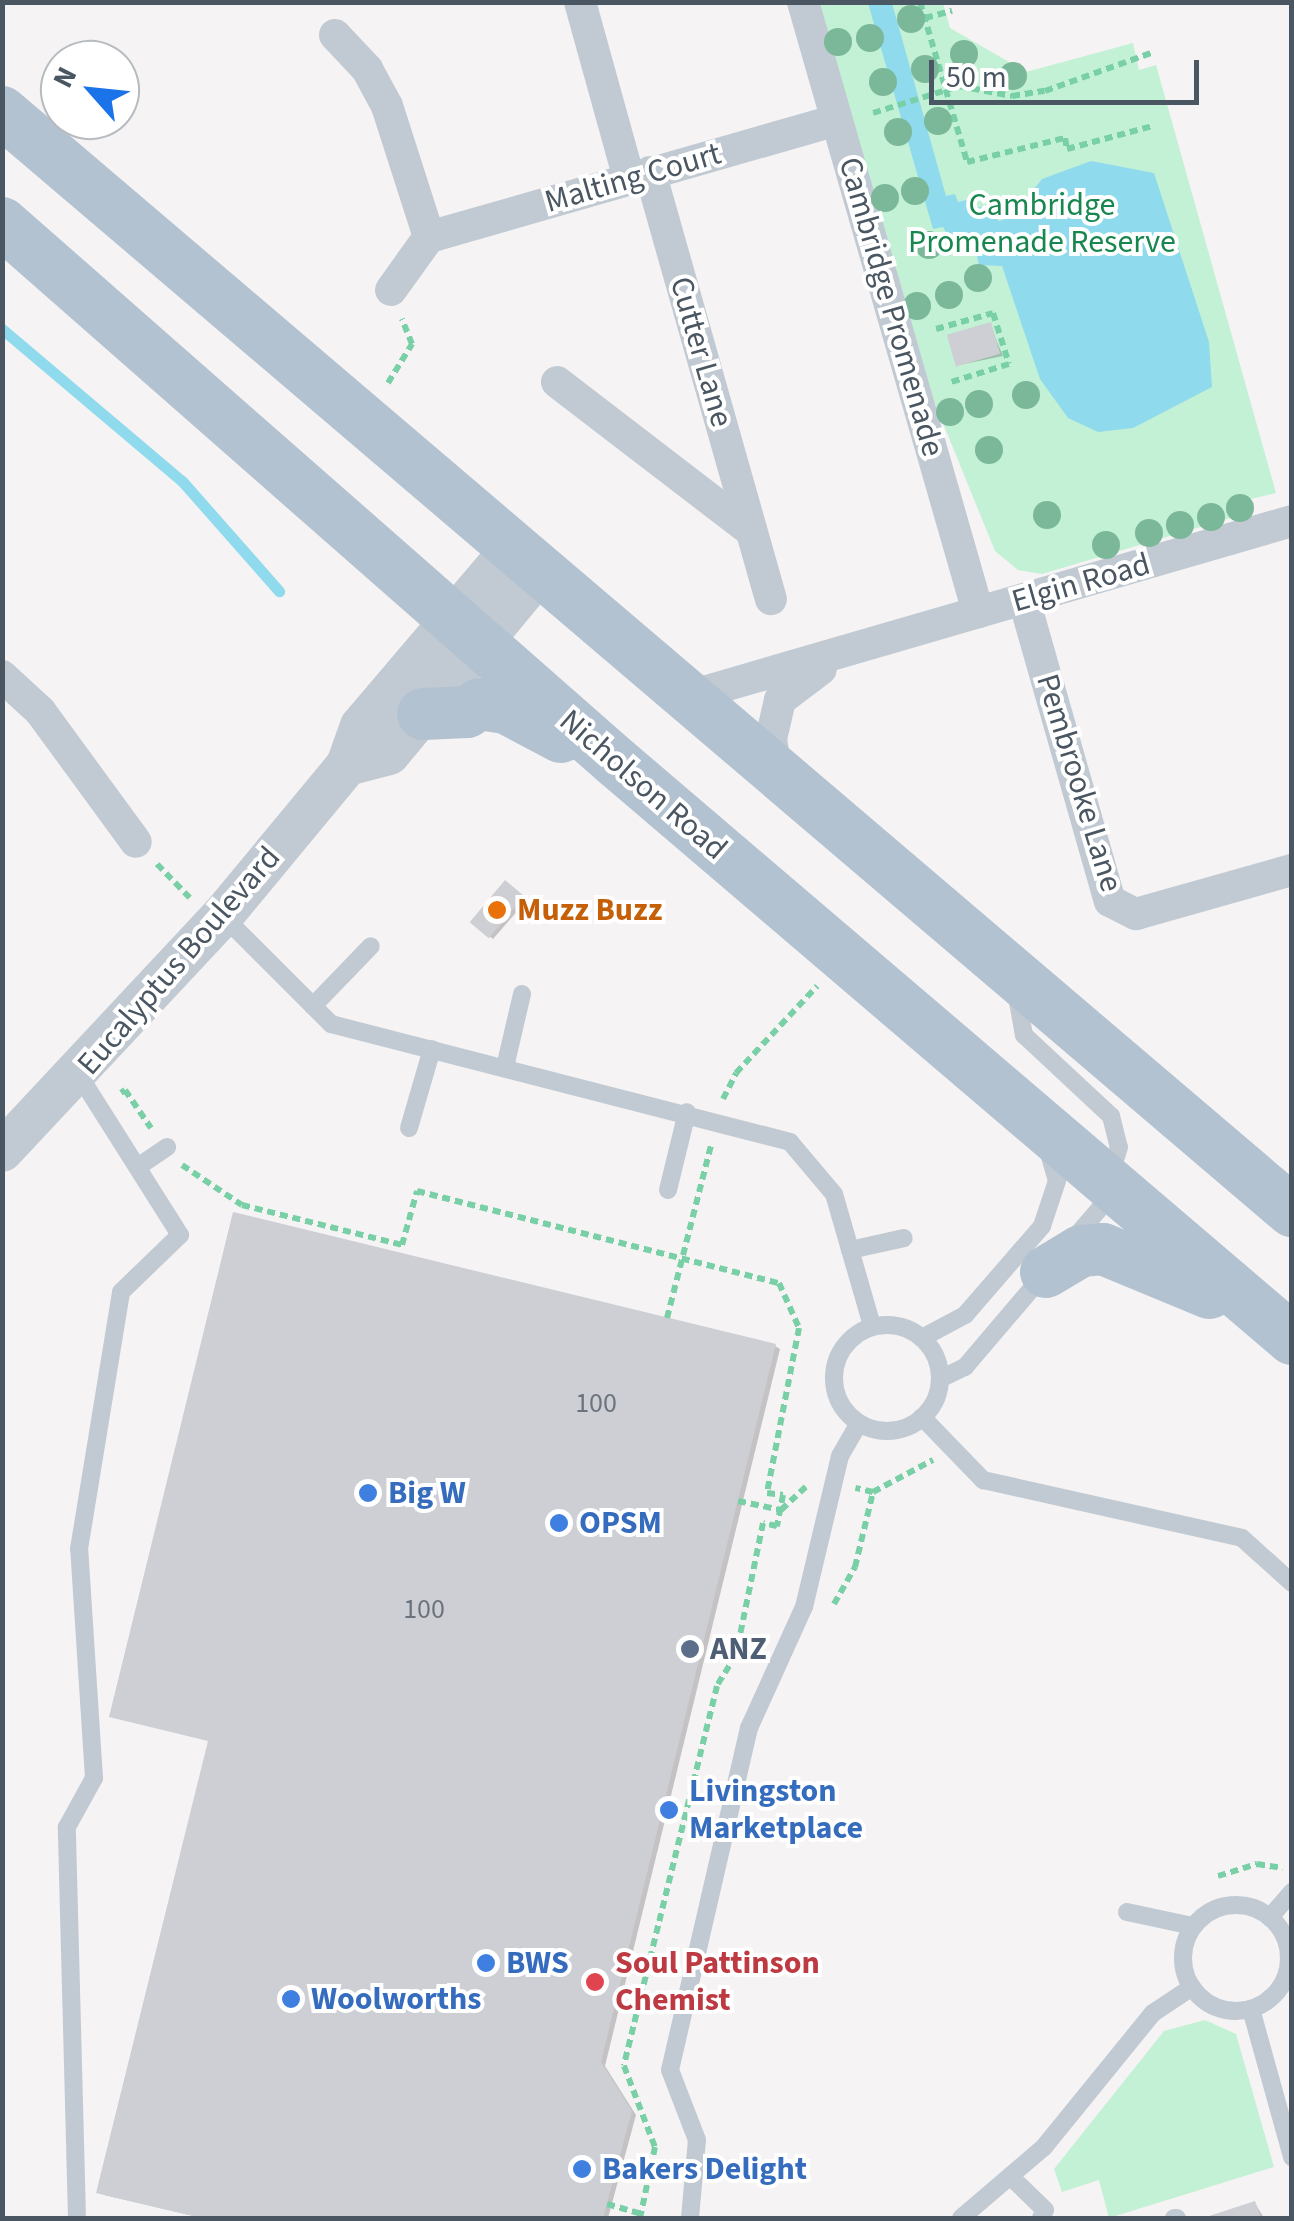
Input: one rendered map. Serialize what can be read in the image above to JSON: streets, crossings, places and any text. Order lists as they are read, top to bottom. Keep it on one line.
{"streets":{"main road":["Nicholson Road"],"street":["Malting Court","Cambridge Promenade","Cutter Lane","Elgin Road","Pembrooke Lane","Eucalyptus Boulevard"]},"crossings":[["Malting Court","Cambridge Promenade"],["Malting Court","Cutter Lane"],["Cambridge Promenade","Elgin Road"],["Elgin Road","Pembrooke Lane"],["Nicholson Road","Eucalyptus Boulevard"]],"parks":["Cambridge Promenade Reserve"],"places":["Muzz Buzz","Big W","OPSM","ANZ","Livingston Marketplace","BWS","Soul Pattinson Chemist","Woolworths","Bakers Delight"],"house_numbers":["100","100"],"scale_bar":"50 m","north":"top left"}
